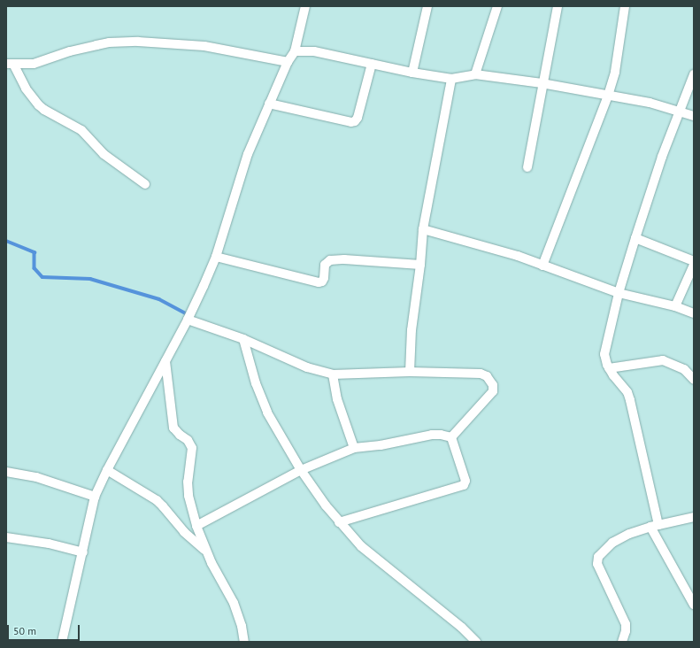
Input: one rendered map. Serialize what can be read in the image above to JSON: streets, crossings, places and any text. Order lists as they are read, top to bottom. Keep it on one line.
{"scale_bar":"50 m"}
